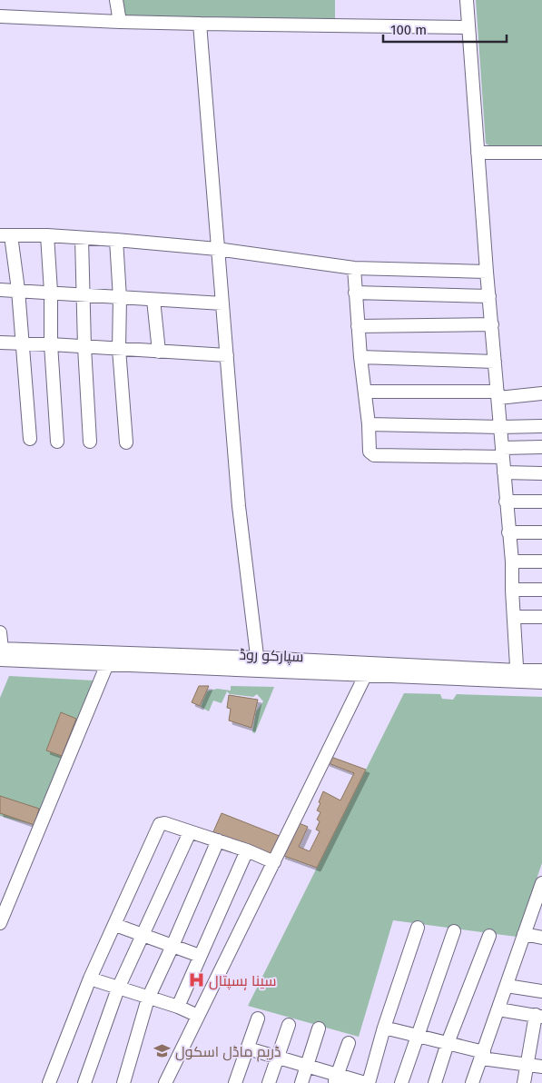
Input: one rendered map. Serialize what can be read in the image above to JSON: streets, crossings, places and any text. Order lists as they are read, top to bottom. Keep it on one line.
{"streets":{"street":["سپارکو روڈ"]},"places":{"hospital":["سینا ہسپتال"],"school or university":["ڈریم ماڈل اسکول"]},"scale_bar":"100 m"}
